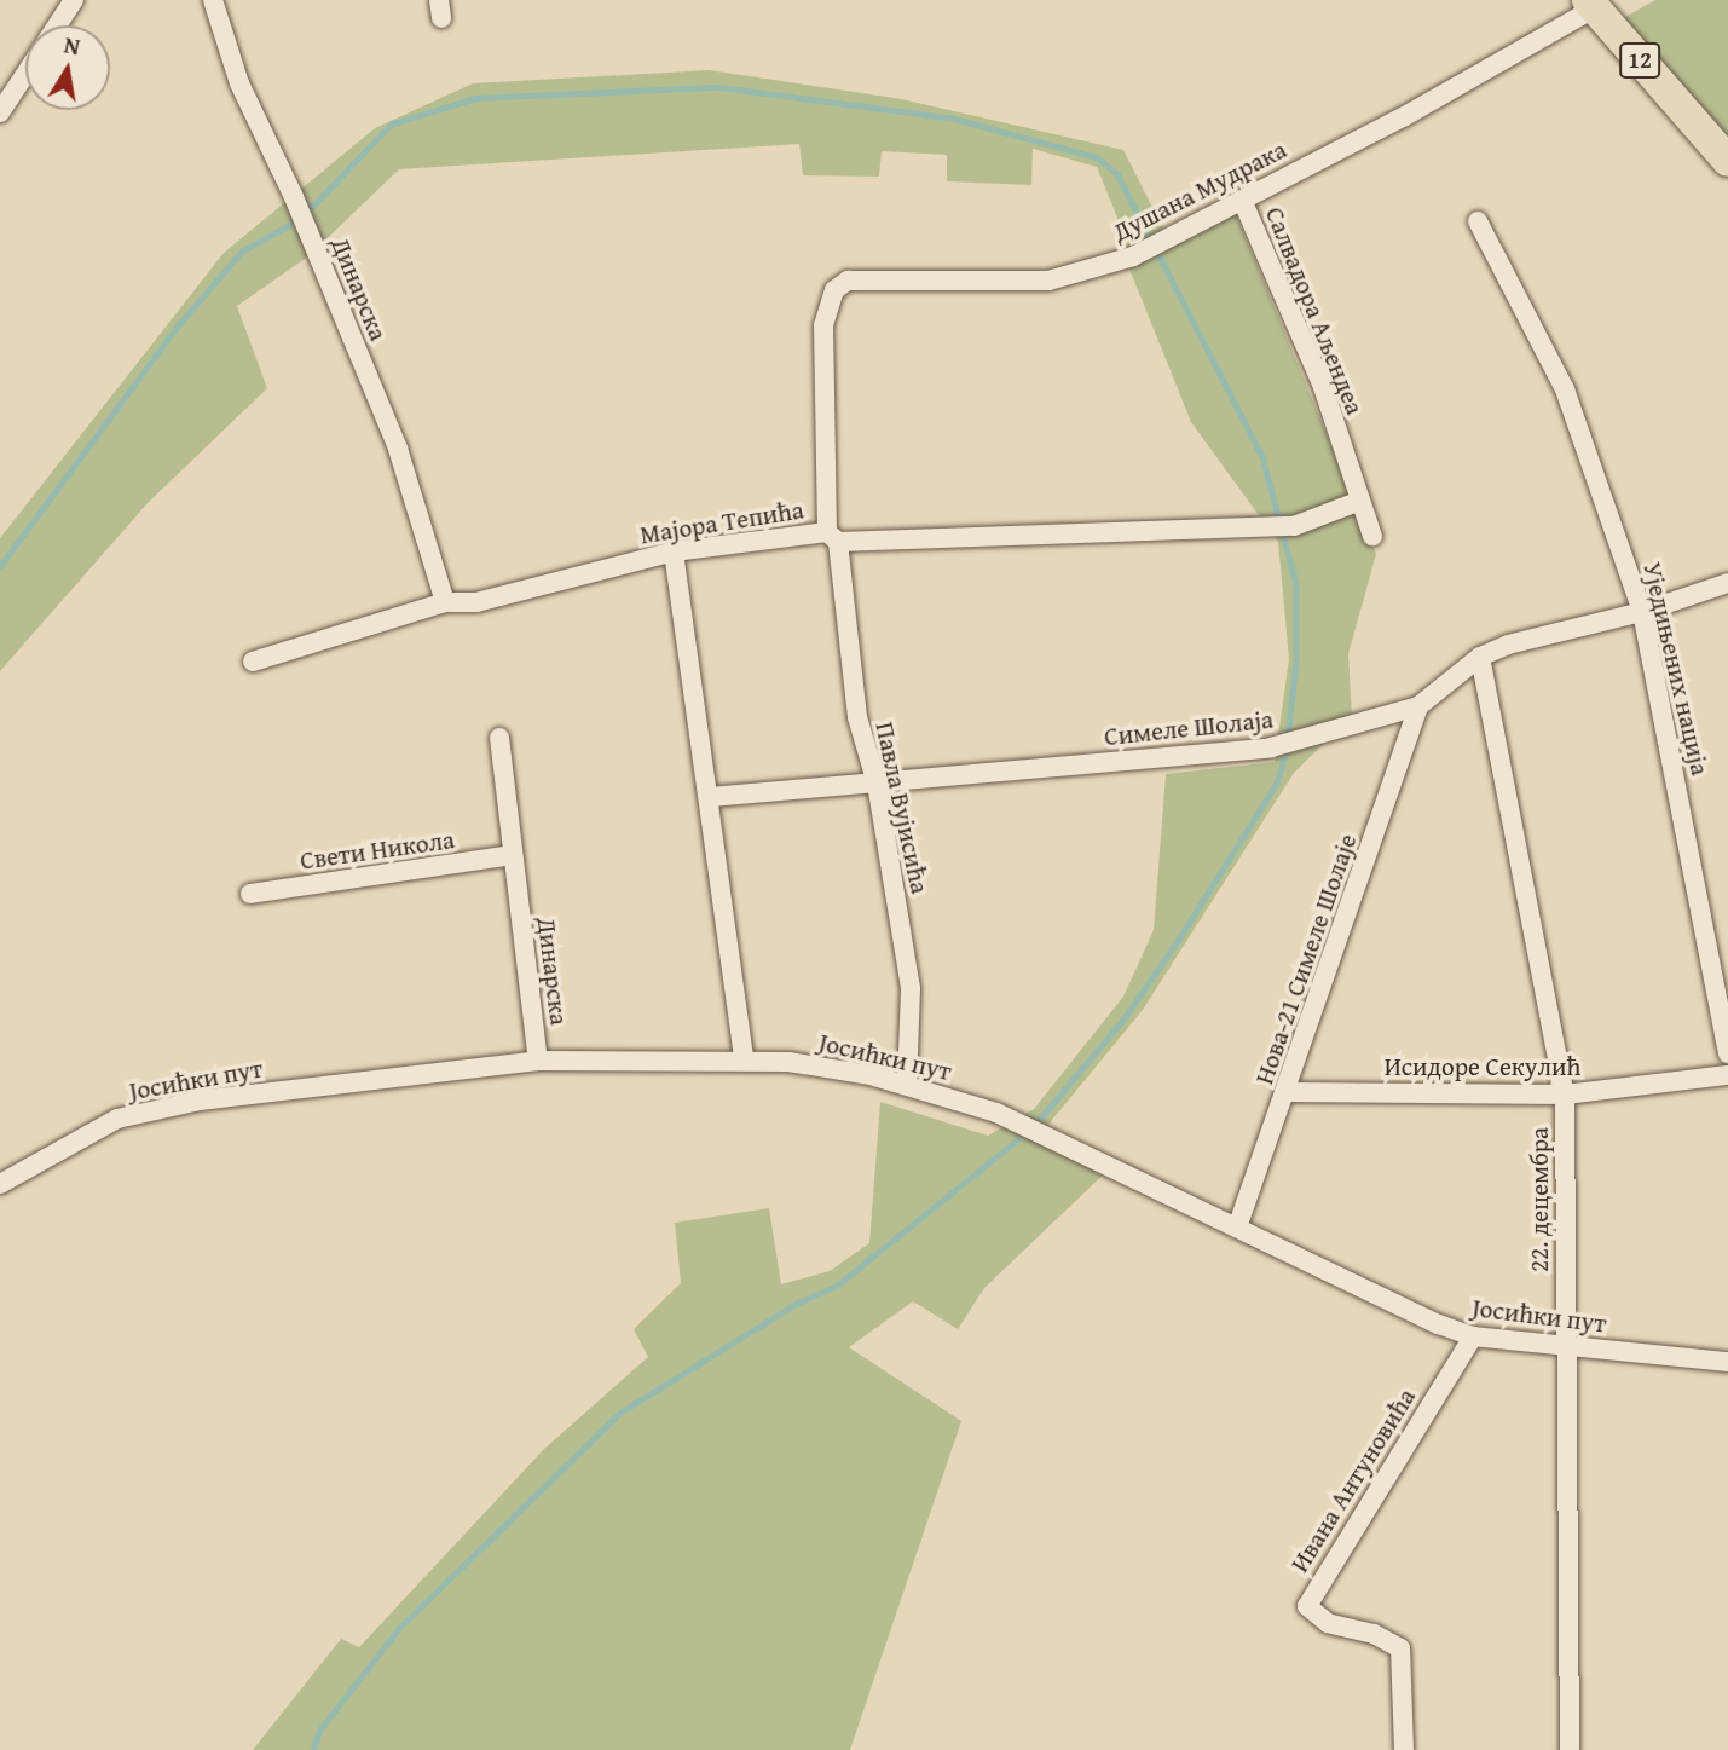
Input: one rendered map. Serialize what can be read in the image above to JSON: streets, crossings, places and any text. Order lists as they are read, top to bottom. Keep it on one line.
{"streets":{"main road":["12"],"street":["Душана Мудрака","Динарска","Салвадора Аљендеа","Мајора Тепића","Уједињених нација","Симеле Шолаја","Павла Вујисића","Свети Никола","Нова-21 Симеле Шолаје","Јосићки пут","Исидоре Секулић","22. децембра","Ивана Антуновића"]},"crossings":[["12","Душана Мудрака"],["Душана Мудрака","Салвадора Аљендеа"],["Душана Мудрака","Мајора Тепића"],["Душана Мудрака","Павла Вујисића"],["Динарска","Мајора Тепића"],["Динарска","Свети Никола"],["Динарска","Јосићки пут"],["Салвадора Аљендеа","Мајора Тепића"],["Мајора Тепића","Павла Вујисића"],["Уједињених нација","Симеле Шолаја"],["Симеле Шолаја","Павла Вујисића"],["Симеле Шолаја","Нова-21 Симеле Шолаје"],["Симеле Шолаја","22. децембра"],["Павла Вујисића","Јосићки пут"],["Нова-21 Симеле Шолаје","Јосићки пут"],["Нова-21 Симеле Шолаје","Исидоре Секулић"],["Јосићки пут","22. децембра"],["Јосићки пут","Ивана Антуновића"],["Исидоре Секулић","22. децембра"]],"north":"top"}
